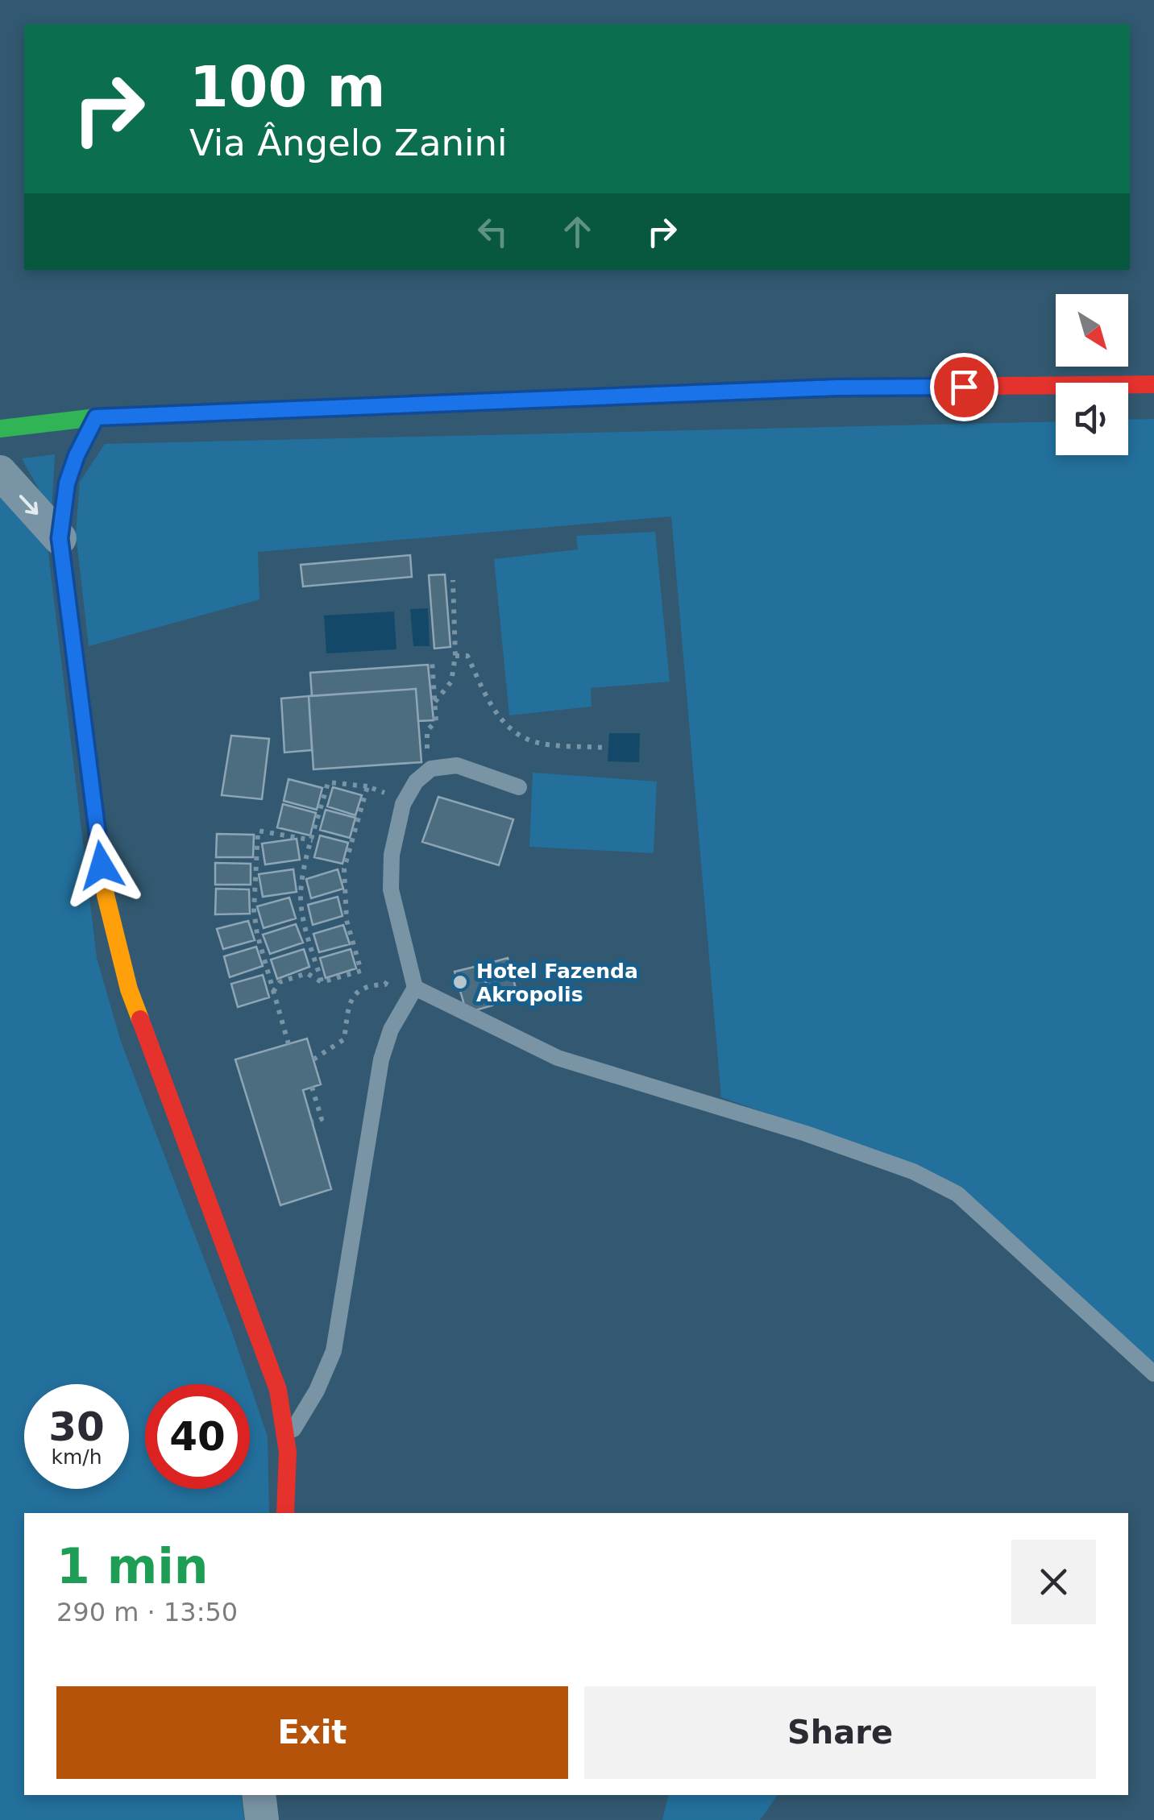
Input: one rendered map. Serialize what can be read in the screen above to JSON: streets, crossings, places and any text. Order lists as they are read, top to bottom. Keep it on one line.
{"places":["Hotel Fazenda Akropolis"],"north":"bottom right","page":{"turn":["100 m","Via Ângelo Zanini"],"speed":"30 km/h","limit":"40","heading":["1 min","290 m · 13:50"],"buttons":["Exit","Share"]}}
